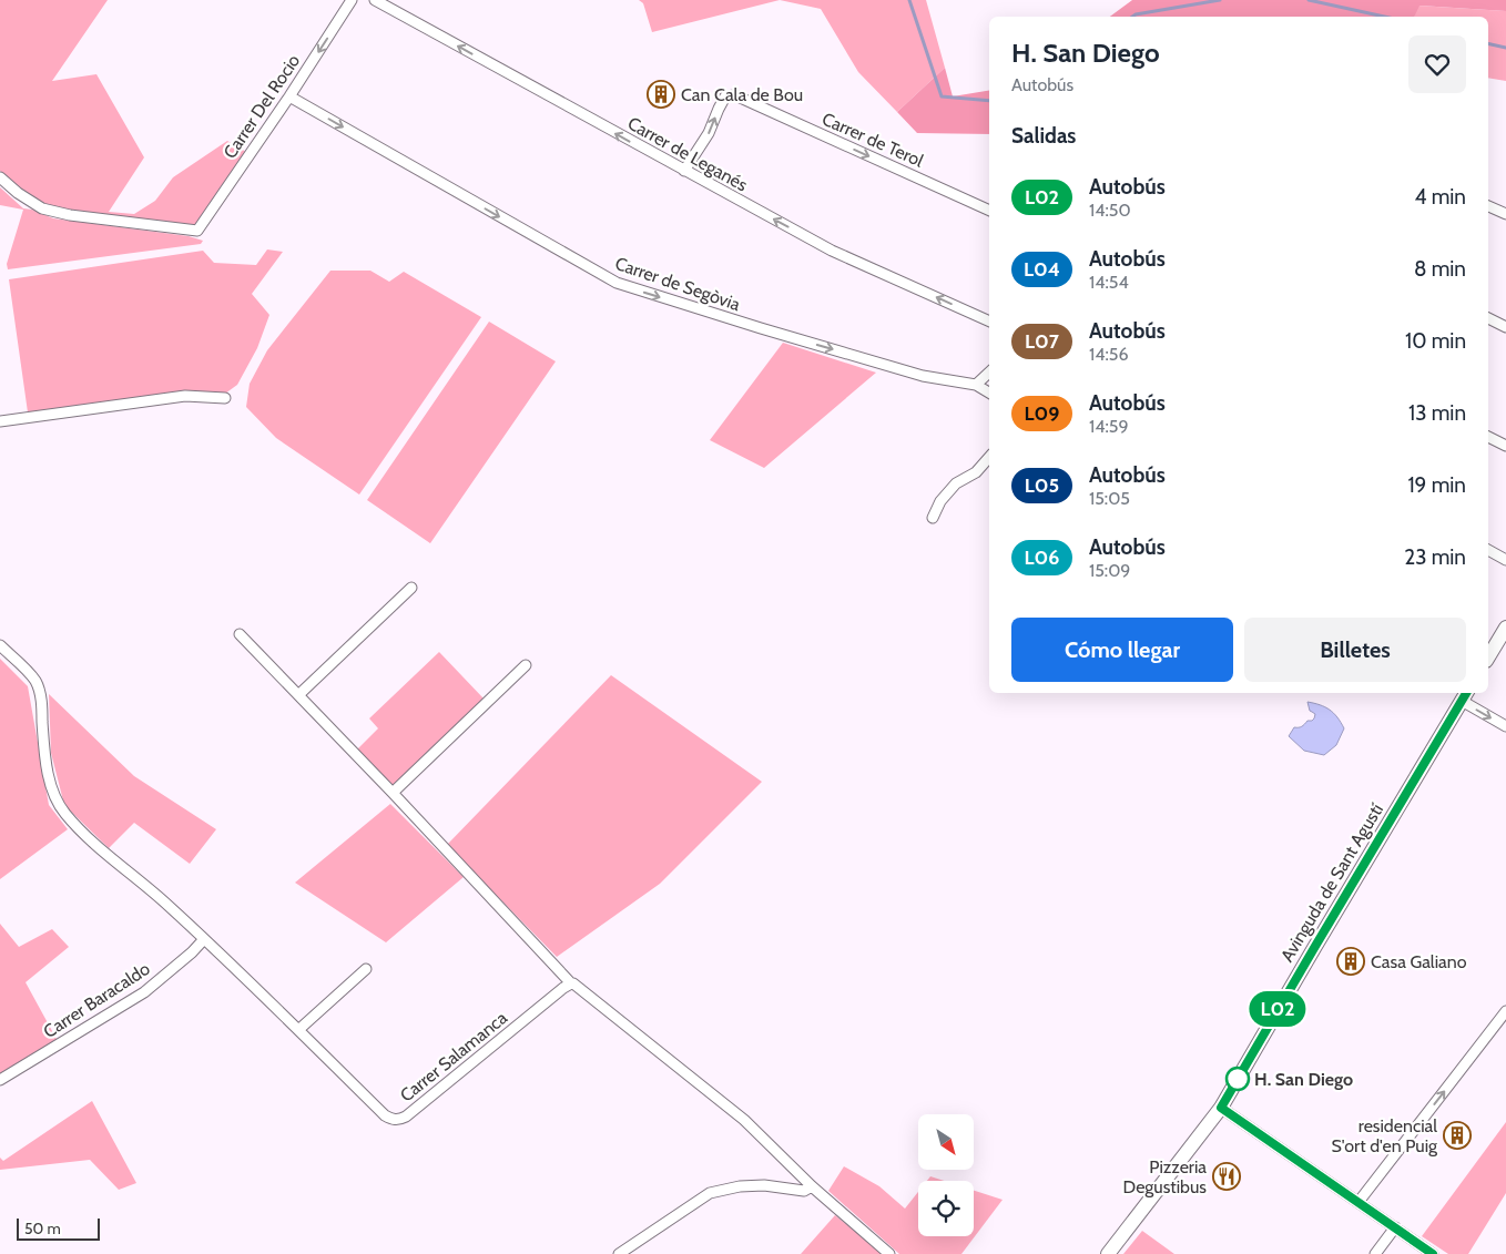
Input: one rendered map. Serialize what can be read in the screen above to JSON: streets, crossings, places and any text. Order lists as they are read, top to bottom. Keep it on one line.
{"streets":{"street":["Carrer Del Rocio","Carrer de Terol","Carrer de Leganés","Carrer de Segòvia","Avinguda de Sant Agustí","Carrer Baracaldo","Carrer Salamanca"]},"crossings":[["Carrer Del Rocio","Carrer de Segòvia"],["Carrer de Terol","Carrer de Leganés"],["Carrer Baracaldo","Carrer Salamanca"]],"one_way":["Carrer de Terol","Carrer de Leganés","Carrer de Segòvia"],"places":{"building":["Can Cala de Bou","Casa Galiano","residencial S'ort d'en Puig"],"other":["H. San Diego"],"restaurant":["Pizzeria Degustibus"]},"lines":["bus line L02"],"scale_bar":"50 m","north":"bottom right","page":{"on_map":"L02","heading":[["H. San Diego","Autobús"],"Salidas"],"list":[{"mark":"L02","name":"Autobús","note":"14:50","value":"4 min"},{"mark":"L04","name":"Autobús","note":"14:54","value":"8 min"},{"mark":"L07","name":"Autobús","note":"14:56","value":"10 min"},{"mark":"L09","name":"Autobús","note":"14:59","value":"13 min"},{"mark":"L05","name":"Autobús","note":"15:05","value":"19 min"},{"mark":"L06","name":"Autobús","note":"15:09","value":"23 min"}],"buttons":["Cómo llegar","Billetes"],"scale":"50 m"}}
